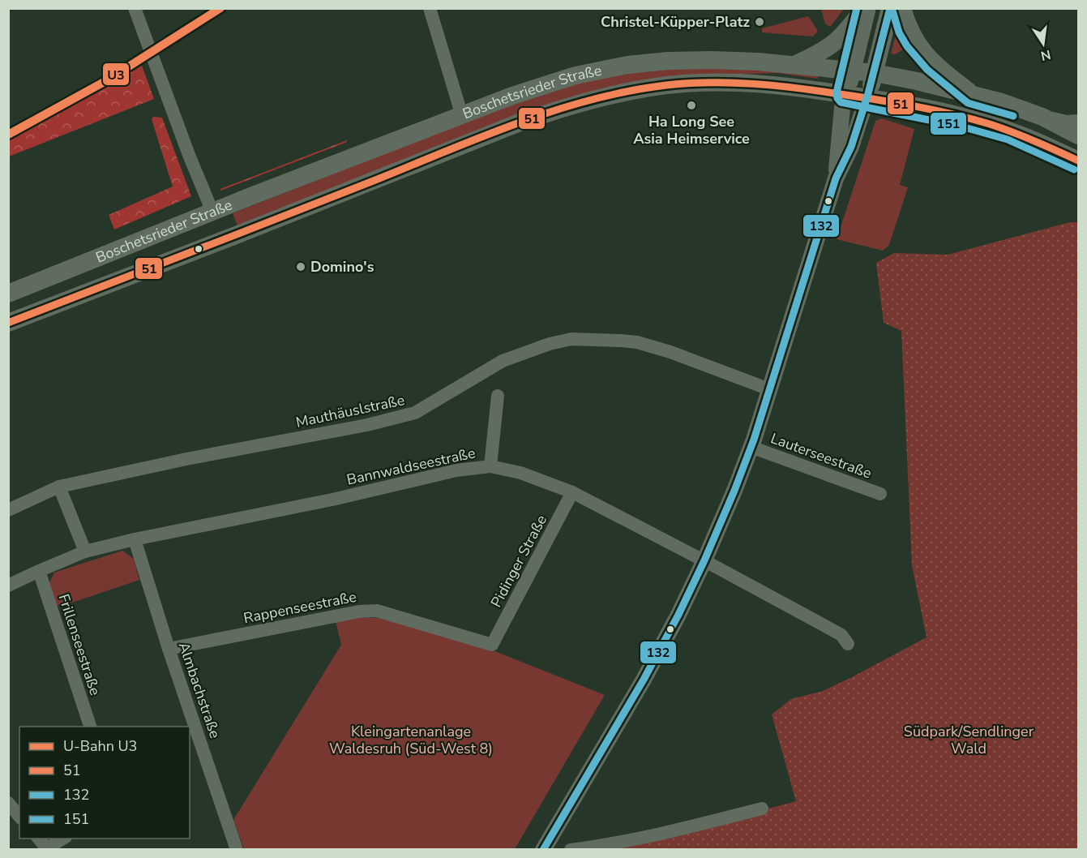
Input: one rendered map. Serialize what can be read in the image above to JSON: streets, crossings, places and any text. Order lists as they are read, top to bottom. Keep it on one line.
{"streets":{"main road":["Boschetsrieder Straße"],"street":["Mauthäuslstraße","Lauterseestraße","Bannwaldseestraße","Pidinger Straße","Rappenseestraße","Frillenseestraße","Almbachstraße"]},"crossings":[["Bannwaldseestraße","Pidinger Straße"],["Bannwaldseestraße","Frillenseestraße"],["Bannwaldseestraße","Almbachstraße"],["Pidinger Straße","Rappenseestraße"],["Rappenseestraße","Almbachstraße"]],"parks":["Kleingartenanlage Waldesruh (Süd-West 8)","Südpark/Sendlinger Wald"],"places":["Christel-Küpper-Platz","Ha Long See Asia Heimservice","Domino's"],"lines":["metro line U3","transit line 132","transit line 151","transit line 51"],"legend":["U-Bahn U3","51","132","151"],"north":"bottom"}
